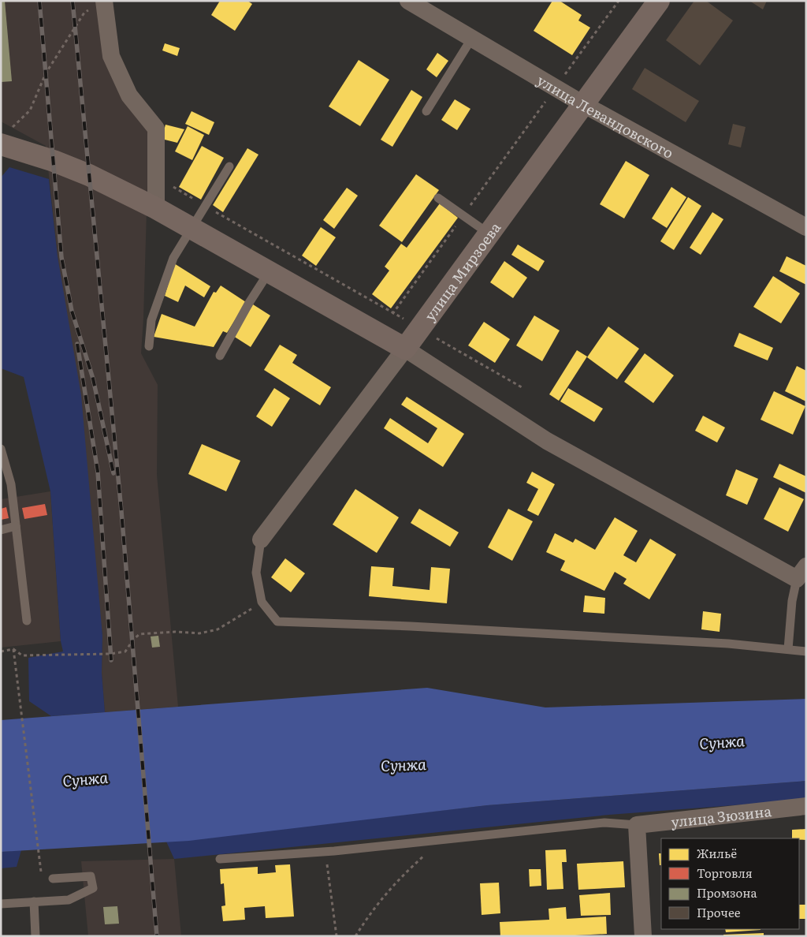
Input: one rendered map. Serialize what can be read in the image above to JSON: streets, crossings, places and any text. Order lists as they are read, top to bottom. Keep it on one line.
{"streets":{"street":["улица Левандовского","улица Мирзоева","улица Зюзина"]},"crossings":[["улица Левандовского","улица Мирзоева"]],"water":["Сунжа"],"legend":["Жильё","Торговля","Промзона","Прочее"]}
